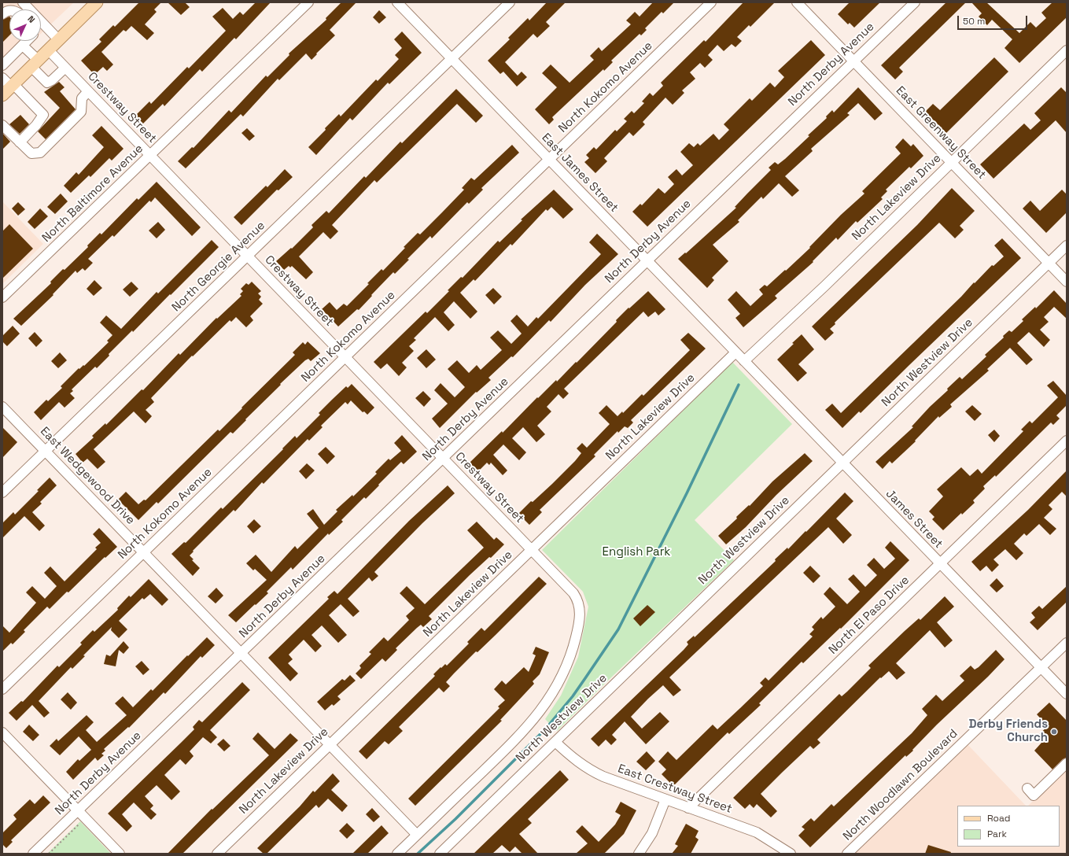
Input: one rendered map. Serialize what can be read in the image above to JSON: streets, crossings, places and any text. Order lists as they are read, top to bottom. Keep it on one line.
{"streets":{"street":["North Derby Avenue","North Kokomo Avenue","Crestway Street","East Greenway Street","East James Street","North Baltimore Avenue","North Lakeview Drive","North Georgie Avenue","North Westview Drive","East Wedgewood Drive","James Street","North El Paso Drive","North Woodlawn Boulevard","East Crestway Street"]},"crossings":[["North Derby Avenue","Crestway Street"],["North Derby Avenue","East Greenway Street"],["North Derby Avenue","East James Street"],["North Derby Avenue","East Wedgewood Drive"],["North Kokomo Avenue","Crestway Street"],["North Kokomo Avenue","East James Street"],["North Kokomo Avenue","East Wedgewood Drive"],["Crestway Street","North Baltimore Avenue"],["Crestway Street","North Lakeview Drive"],["Crestway Street","North Georgie Avenue"],["Crestway Street","North Westview Drive"],["East Greenway Street","North Lakeview Drive"],["East Greenway Street","North Westview Drive"],["East James Street","North Lakeview Drive"],["East James Street","North Georgie Avenue"],["East James Street","James Street"],["North Lakeview Drive","East Wedgewood Drive"],["North Lakeview Drive","James Street"],["North Georgie Avenue","East Wedgewood Drive"],["North Westview Drive","East Wedgewood Drive"],["North Westview Drive","James Street"],["North Westview Drive","East Crestway Street"],["James Street","North El Paso Drive"],["James Street","North Woodlawn Boulevard"],["North El Paso Drive","East Crestway Street"]],"parks":["English Park"],"places":["Derby Friends Church"],"legend":["Road","Park"],"scale_bar":"50 m","north":"top right"}
